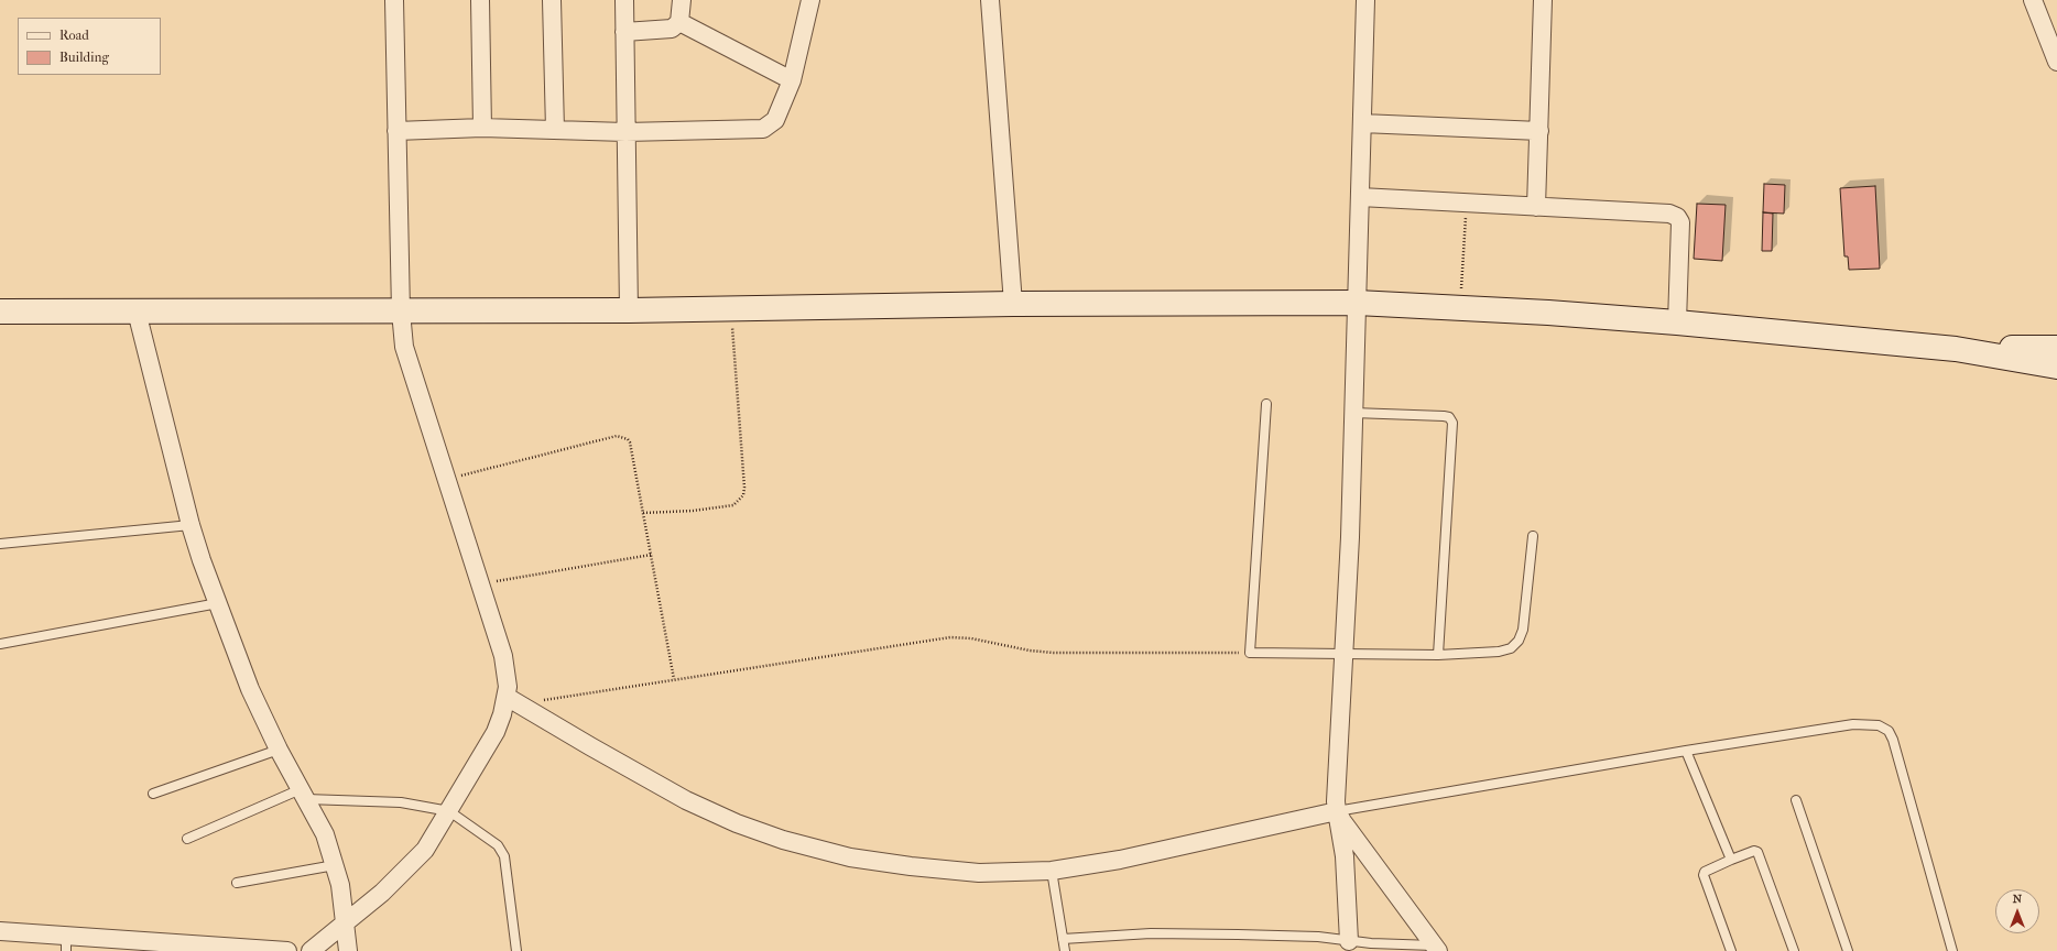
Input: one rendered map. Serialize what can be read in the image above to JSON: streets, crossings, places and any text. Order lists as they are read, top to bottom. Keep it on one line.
{"legend":["Road","Building"],"north":"top"}
